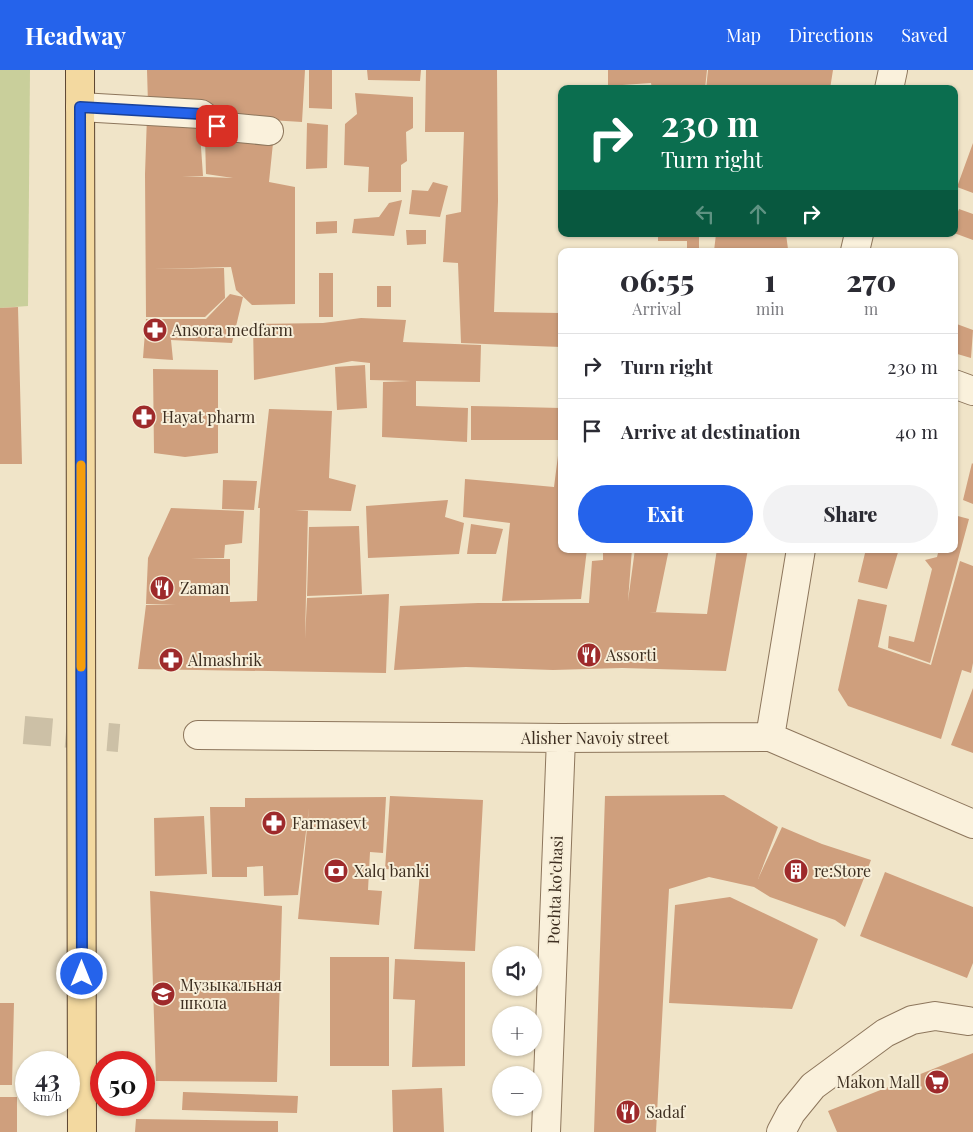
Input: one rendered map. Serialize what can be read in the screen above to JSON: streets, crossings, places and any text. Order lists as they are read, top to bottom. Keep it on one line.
{"streets":{"street":["Alisher Navoiy street","Pochta ko'chasi"]},"crossings":[["Alisher Navoiy street","Pochta ko'chasi"]],"places":{"pharmacy":["Ansora medfarm","Hayat pharm","Almashrik","Farmasevt"],"restaurant":["Zaman","Assorti","Sadaf"],"bank":["Xalq banki"],"building":["re:Store"],"school or university":["Музыкальная школа"],"supermarket":["Makon Mall"]},"page":{"header":"Headway","nav":["Map","Directions","Saved"],"turn":["230 m","Turn right"],"eta":["06:55","Arrival","1","min","270","m"],"list":[{"name":"Turn right","value":"230 m"},{"name":"Arrive at destination","value":"40 m"}],"buttons":["Exit","Share"],"map_buttons":["+","−"],"speed":"43 km/h","limit":"50"}}
